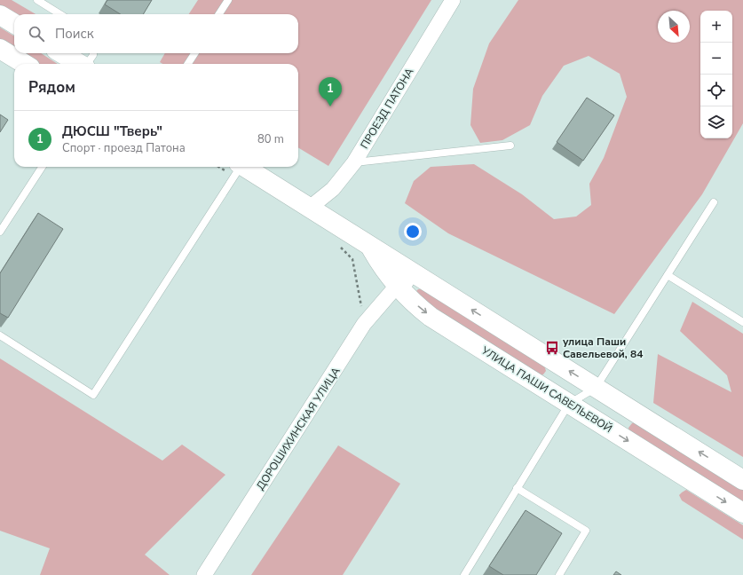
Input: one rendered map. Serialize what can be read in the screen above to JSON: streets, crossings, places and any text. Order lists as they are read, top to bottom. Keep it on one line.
{"streets":{"street":["ПРОЕЗД ПАТОНА","УЛИЦА ПАШИ САВЕЛЬЕВОЙ","ДОРОШИХИНСКАЯ УЛИЦА"]},"crossings":[["ПРОЕЗД ПАТОНА","УЛИЦА ПАШИ САВЕЛЬЕВОЙ"],["УЛИЦА ПАШИ САВЕЛЬЕВОЙ","ДОРОШИХИНСКАЯ УЛИЦА"]],"places":{"bus stop":["улица Паши Савельевой, 84"]},"north":"bottom right","page":{"map_buttons":["+","−"],"search":"Поиск","heading":"Рядом","pins":"1","list":[{"mark":"1","name":"ДЮСШ \"Тверь\"","note":"Спорт · проезд Патона","value":"80 m"}]}}
